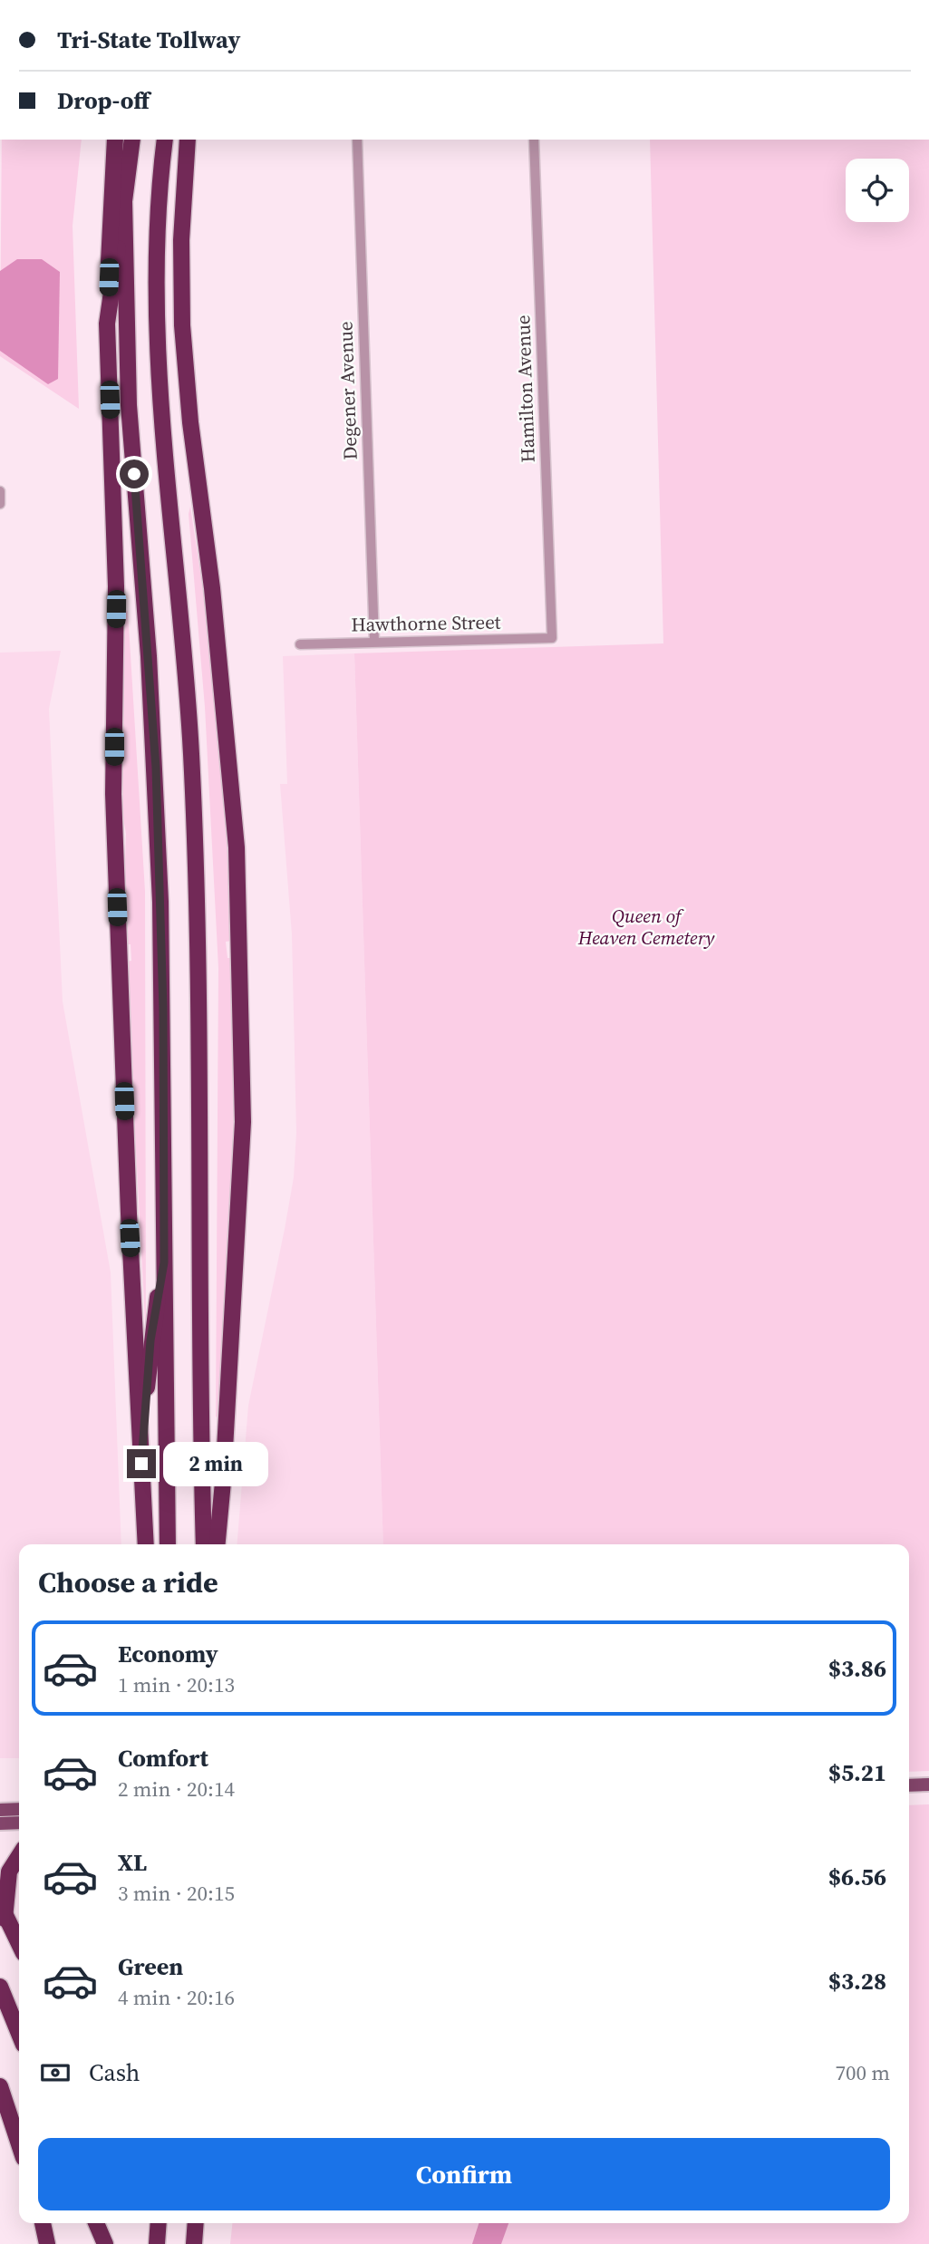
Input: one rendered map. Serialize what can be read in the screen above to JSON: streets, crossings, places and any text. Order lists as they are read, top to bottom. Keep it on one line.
{"streets":{"street":["Hamilton Avenue","Degener Avenue","Hawthorne Street"]},"crossings":[["Hamilton Avenue","Hawthorne Street"],["Degener Avenue","Hawthorne Street"]],"parks":["Queen of Heaven Cemetery"],"page":{"banner":["Tri-State Tollway","Drop-off"],"bubble":"2 min","heading":"Choose a ride","list":[{"name":"Economy","note":"1 min · 20:13","value":"$3.86"},{"name":"Comfort","note":"2 min · 20:14","value":"$5.21"},{"name":"XL","note":"3 min · 20:15","value":"$6.56"},{"name":"Green","note":"4 min · 20:16","value":"$3.28"}],"pay":["Cash","700 m"],"buttons":"Confirm"}}
